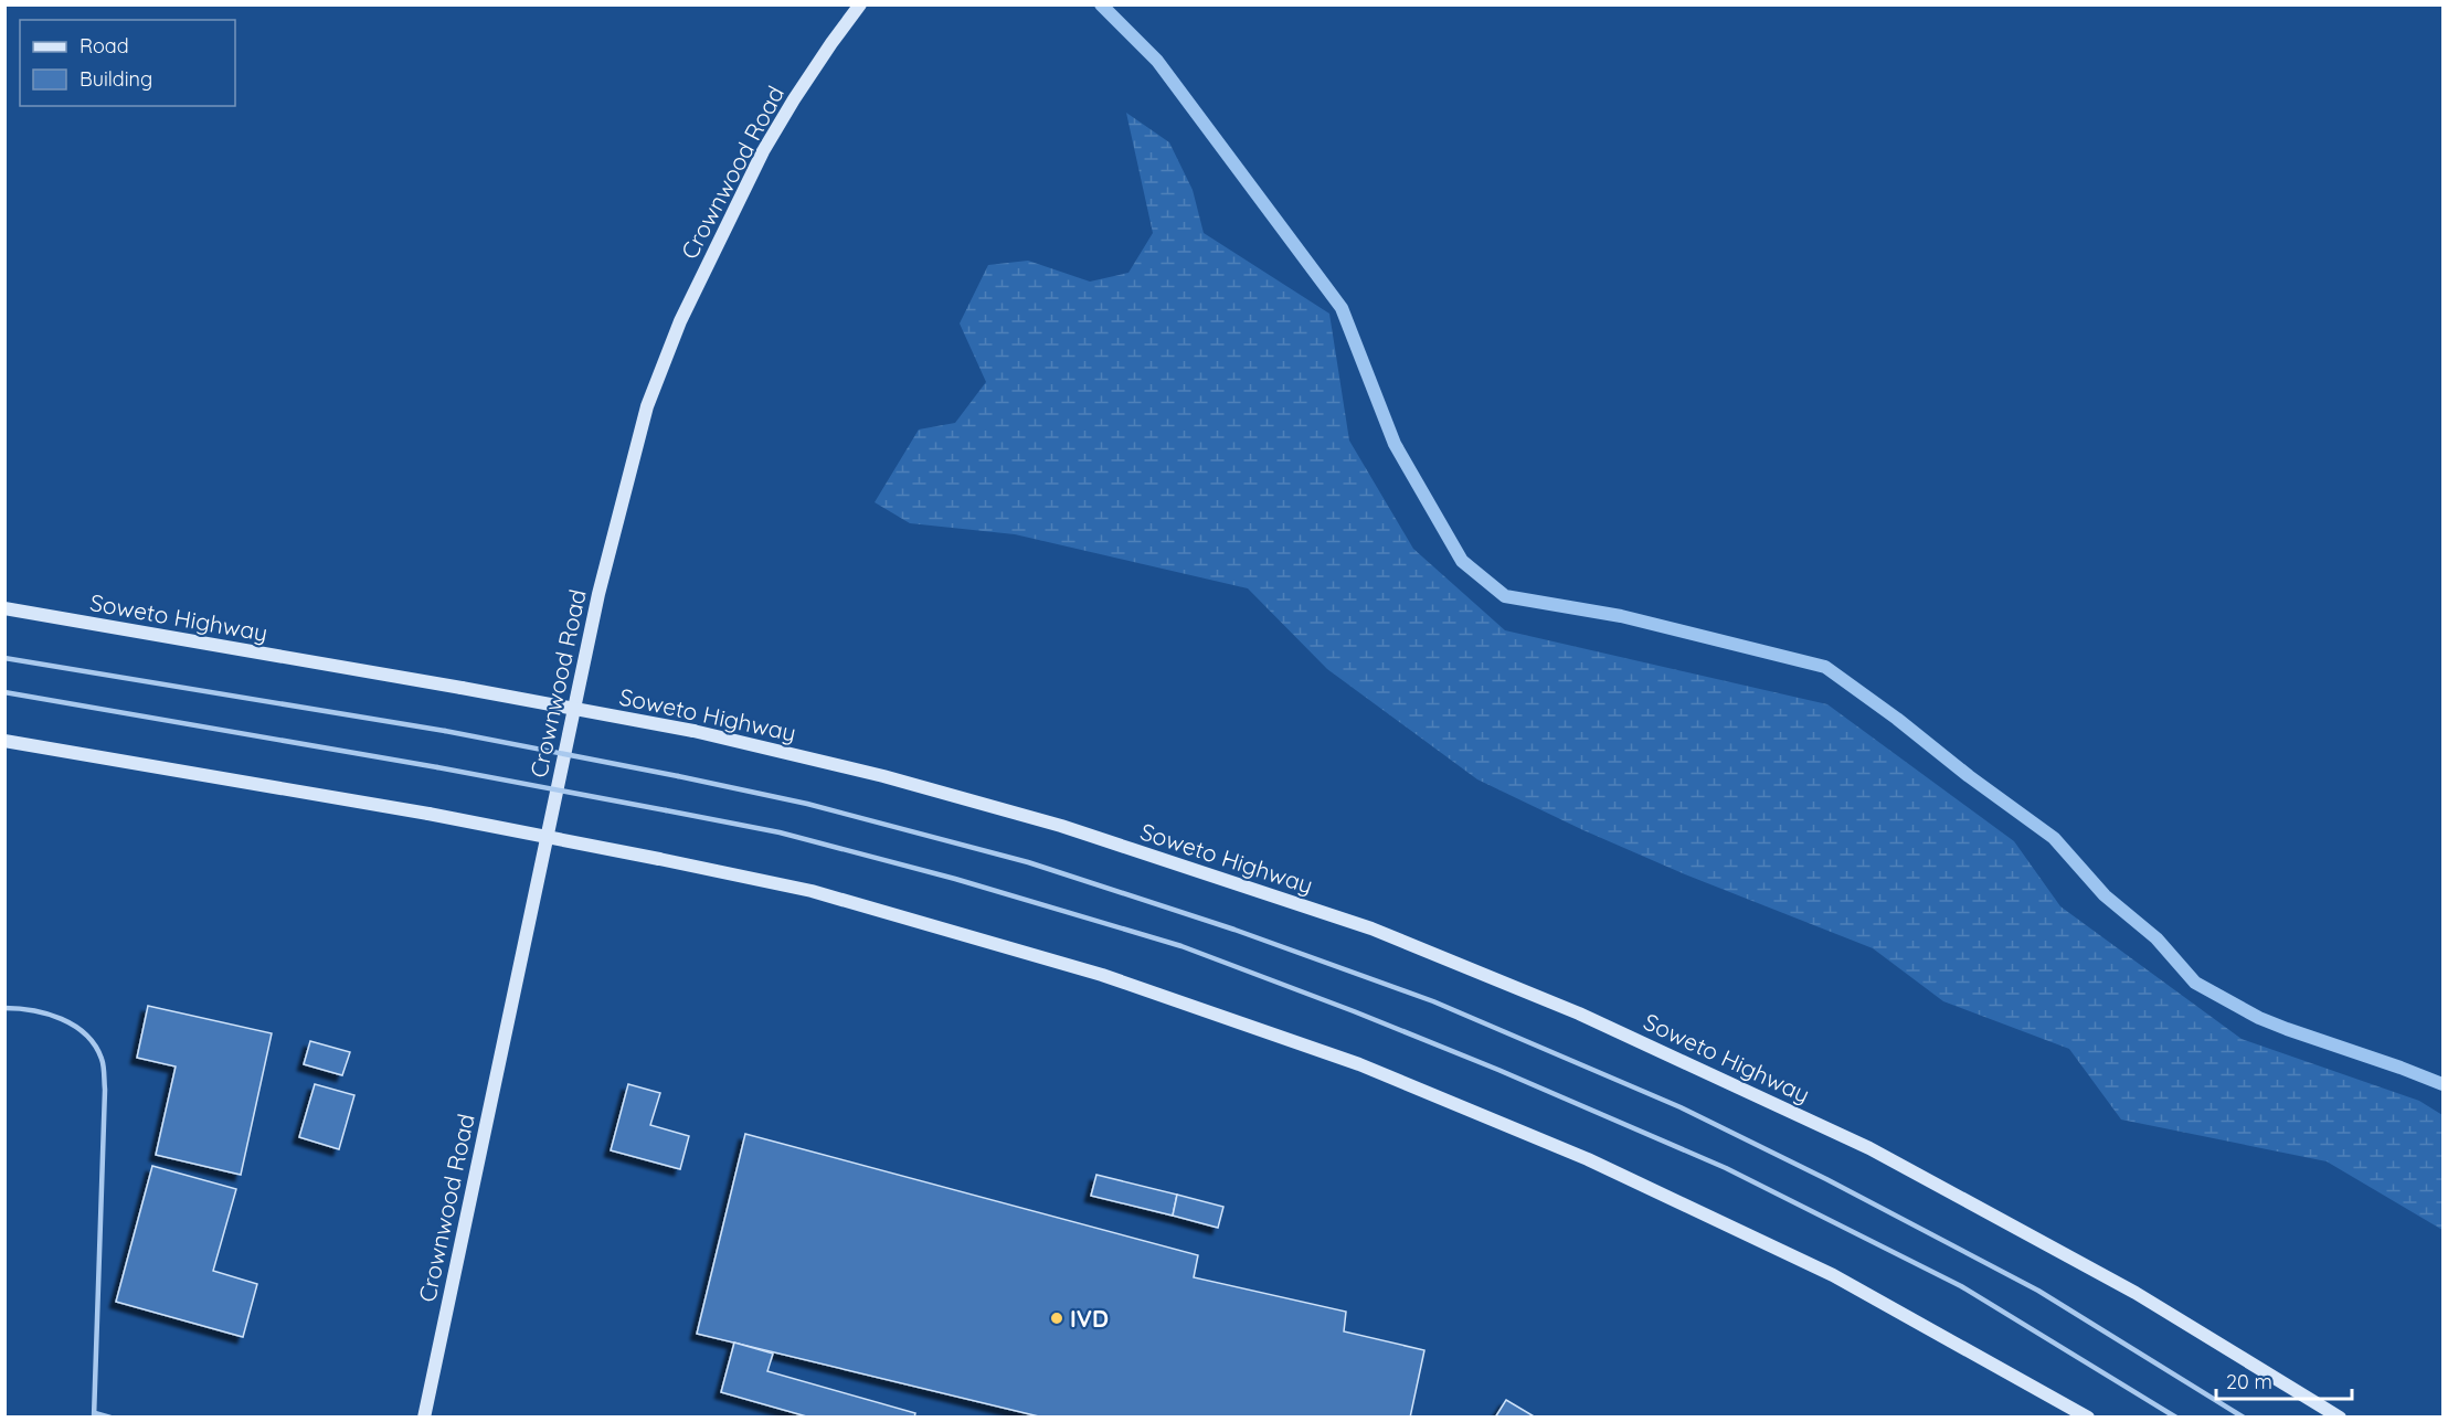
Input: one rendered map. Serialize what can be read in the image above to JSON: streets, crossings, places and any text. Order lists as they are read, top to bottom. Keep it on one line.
{"streets":{"main road":["Crownwood Road","Soweto Highway"]},"places":["IVD"],"legend":["Road","Building"],"scale_bar":"20 m"}
